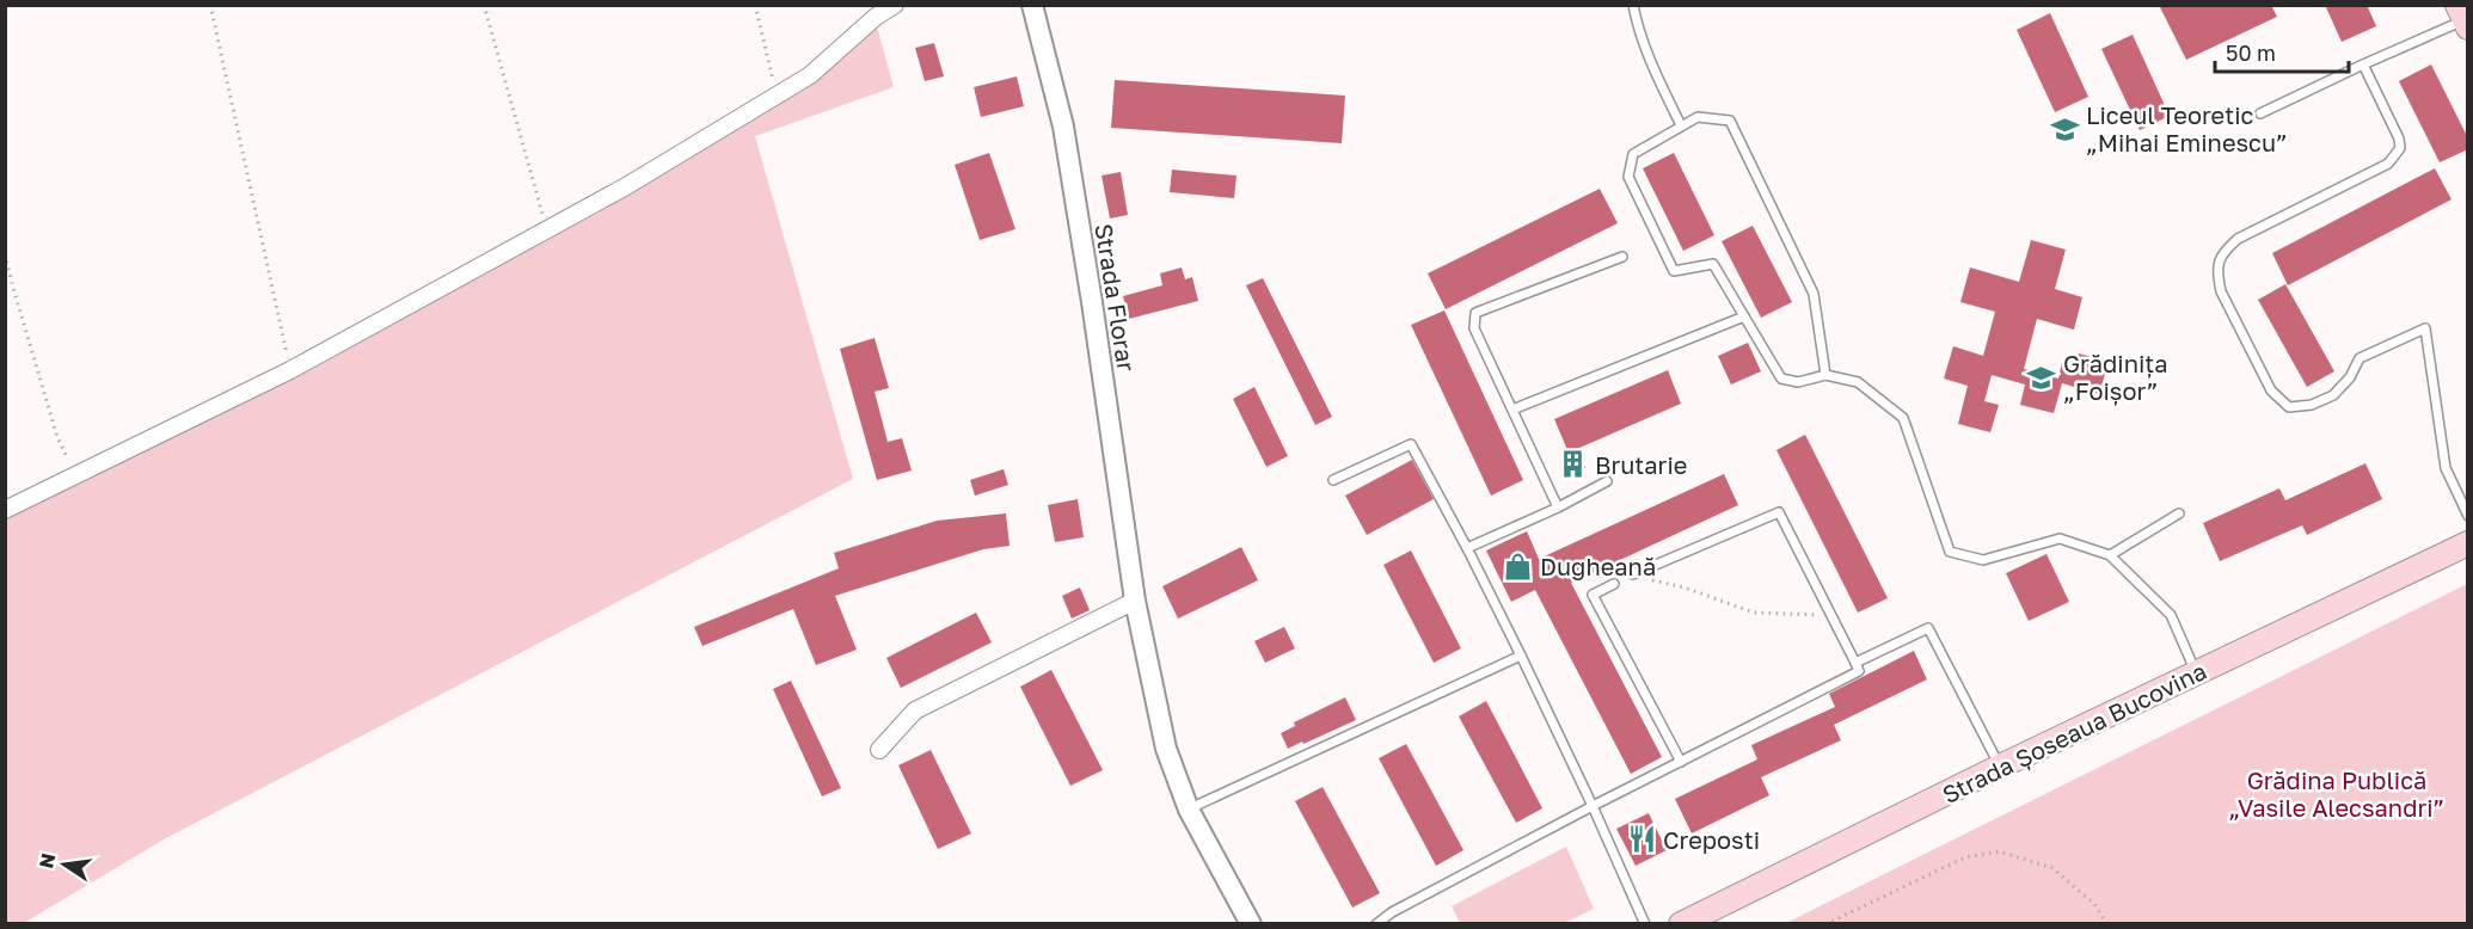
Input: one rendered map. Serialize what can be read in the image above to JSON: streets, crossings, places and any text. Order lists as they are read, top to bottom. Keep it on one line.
{"streets":{"main road":["Strada Șoseaua Bucovina"],"street":["Strada Florar"]},"parks":["Grădina Publică „Vasile Alecsandri”"],"places":{"school or university":["Liceul Teoretic „Mihai Eminescu”","Grădinița „Foișor”"],"building":["Brutarie"],"shop":["Dugheană"],"restaurant":["Creposti"]},"scale_bar":"50 m","north":"left"}
